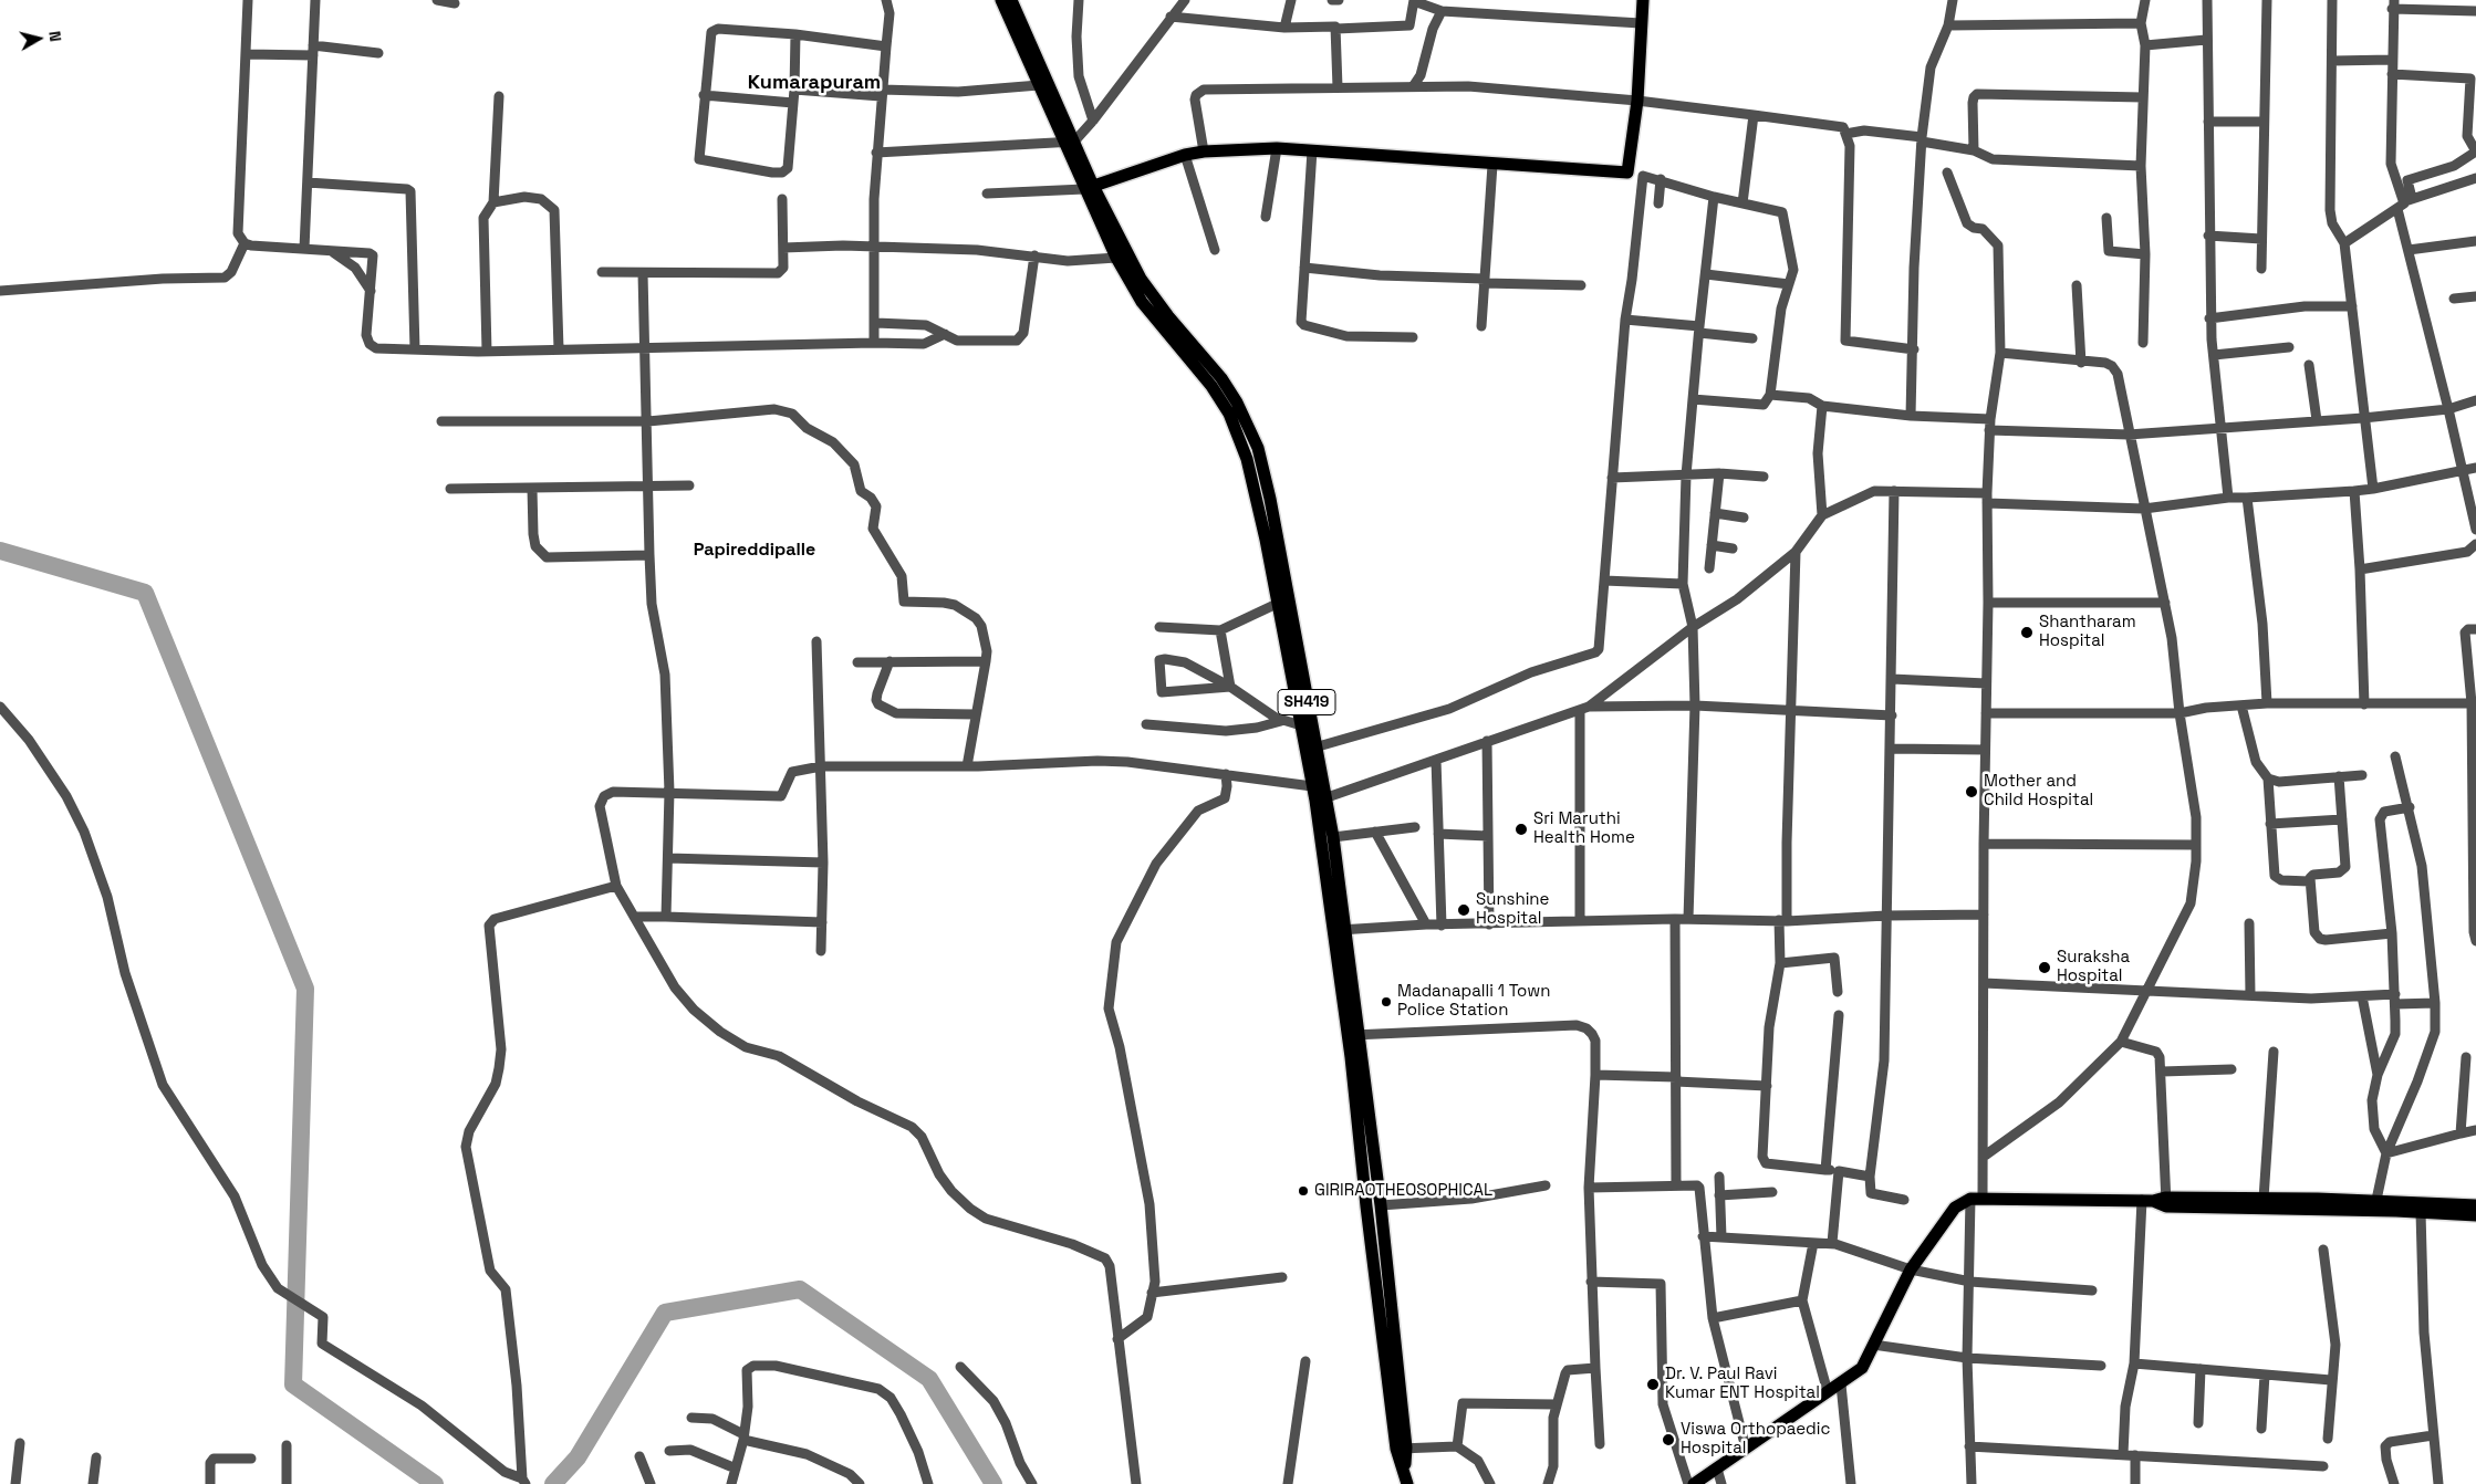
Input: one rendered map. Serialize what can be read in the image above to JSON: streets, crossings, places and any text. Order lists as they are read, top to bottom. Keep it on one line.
{"streets":{"main road":["SH419"]},"districts":["Kumarapuram","Papireddipalle"],"places":["Shantharam Hospital","Mother and Child Hospital","Sri Maruthi Health Home","Sunshine Hospital","Suraksha Hospital","Madanapalli 1 Town Police Station","GIRIRAOTHEOSOPHICAL","Dr. V. Paul Ravi Kumar ENT Hospital","Viswa Orthopaedic Hospital"],"north":"right"}
